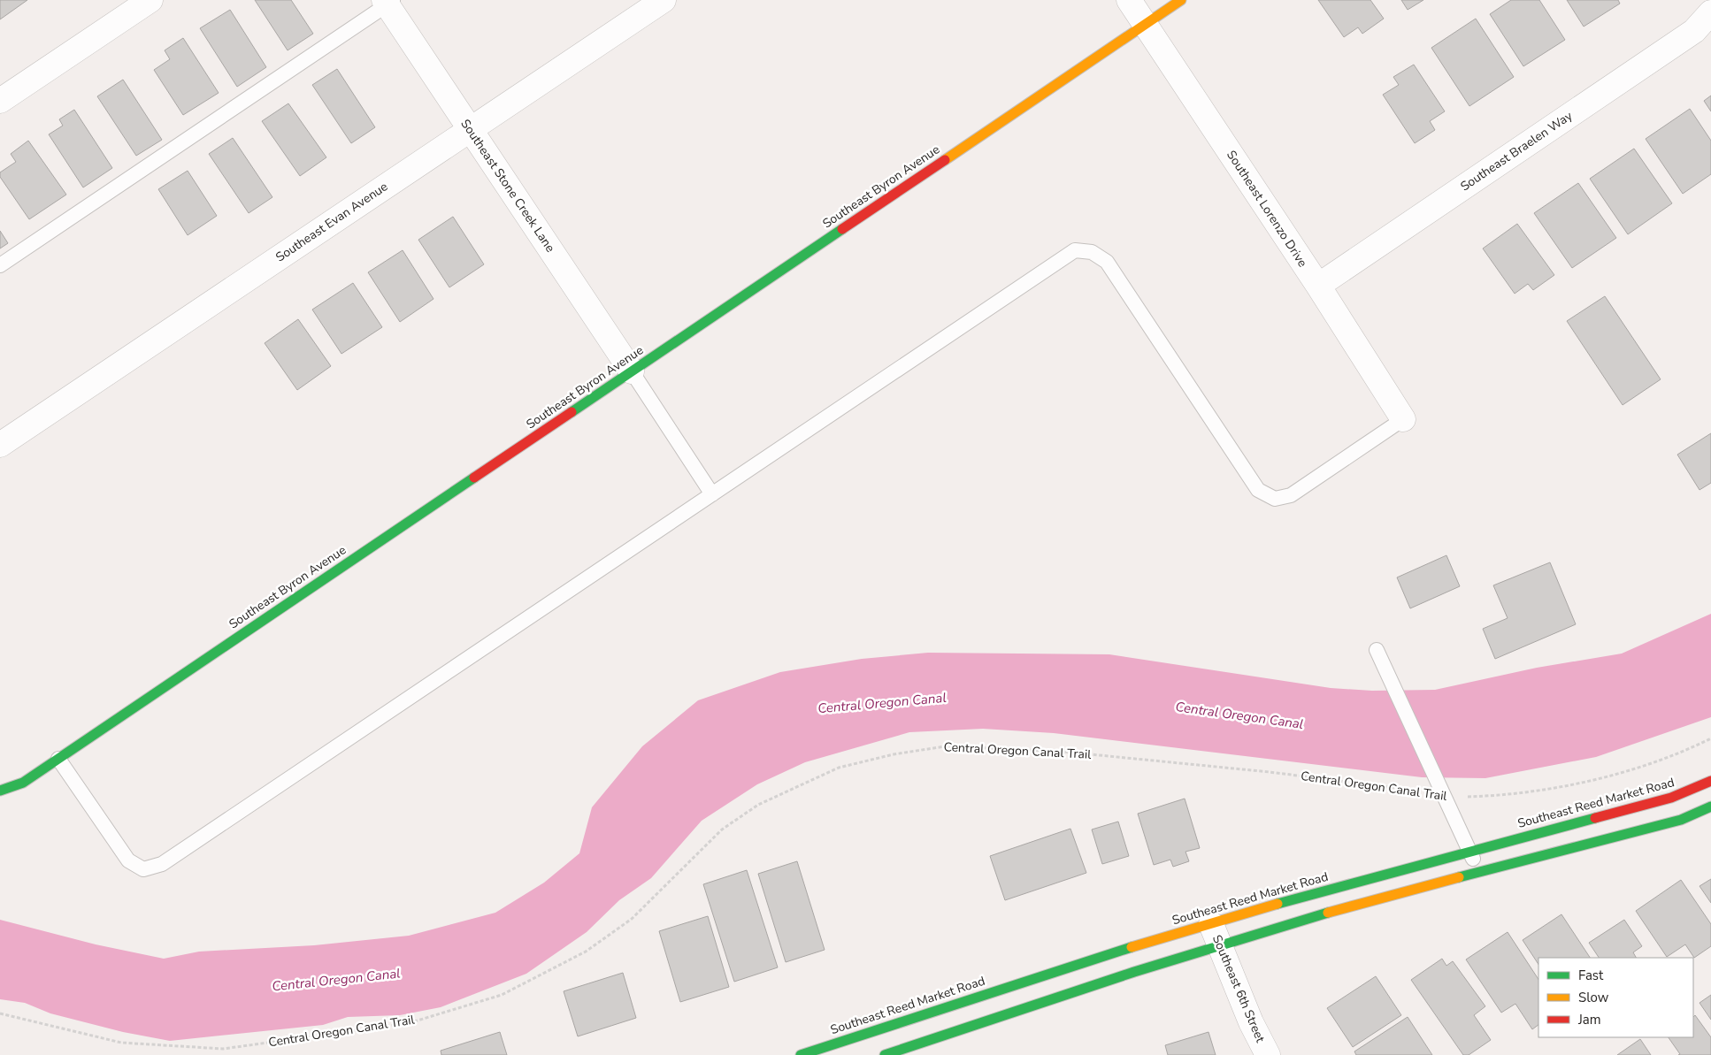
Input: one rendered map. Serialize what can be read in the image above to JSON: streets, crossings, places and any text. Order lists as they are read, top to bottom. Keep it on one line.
{"streets":{"main road":["Southeast Byron Avenue","Southeast Reed Market Road"],"street":["Southeast Braelen Way","Southeast Stone Creek Lane","Southeast Lorenzo Drive","Southeast Evan Avenue","Southeast 6th Street"],"path":["Central Oregon Canal Trail"]},"crossings":[["Southeast Braelen Way","Southeast Lorenzo Drive"],["Southeast Stone Creek Lane","Southeast Byron Avenue"],["Southeast Stone Creek Lane","Southeast Evan Avenue"],["Southeast Byron Avenue","Southeast Lorenzo Drive"],["Southeast Reed Market Road","Southeast 6th Street"]],"water":["Central Oregon Canal"],"legend":["Fast","Slow","Jam"]}
